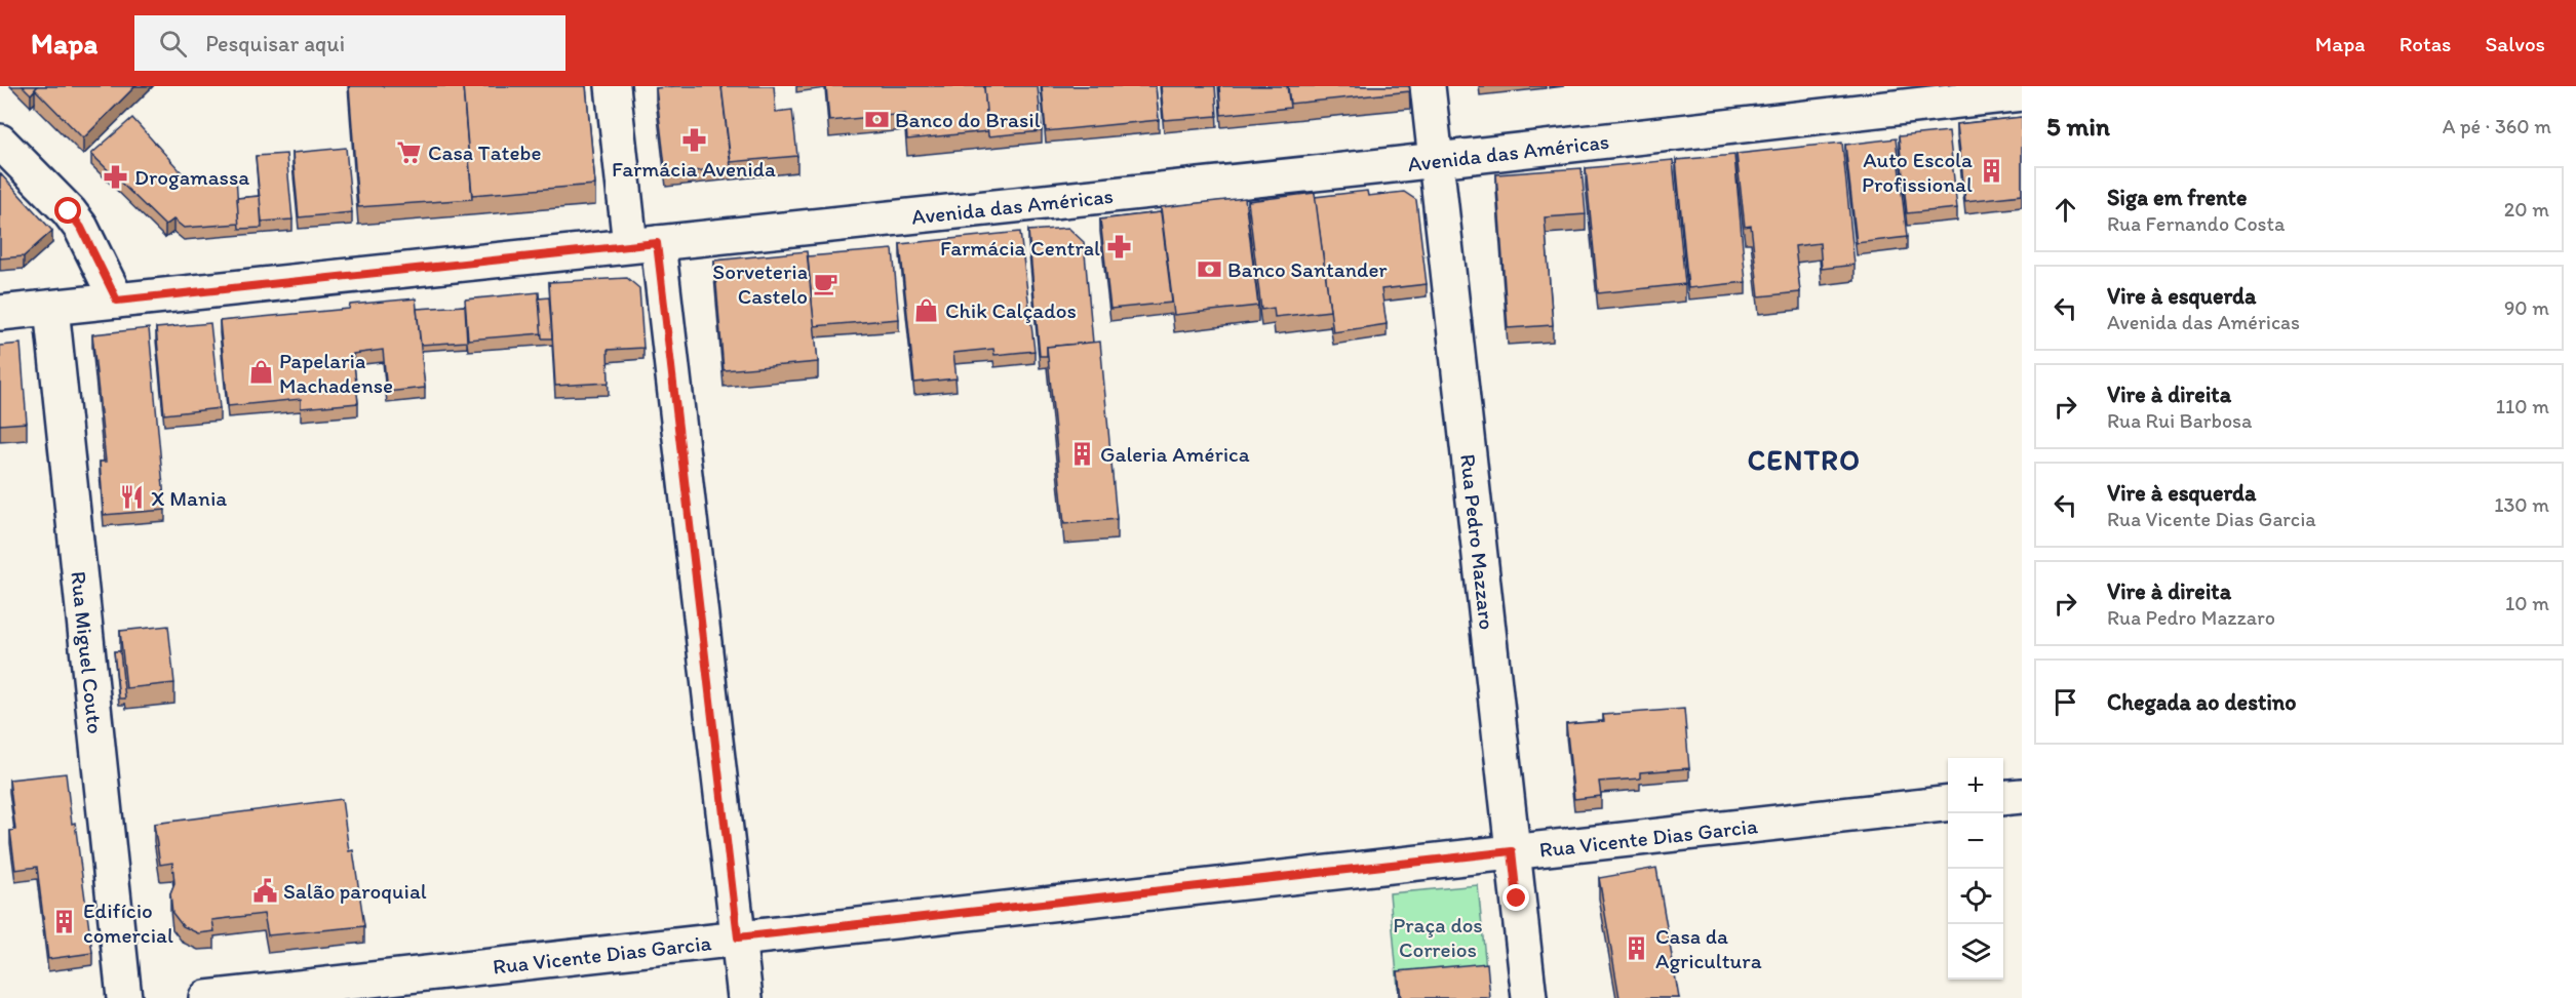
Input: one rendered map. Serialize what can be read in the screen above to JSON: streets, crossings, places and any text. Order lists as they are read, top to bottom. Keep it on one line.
{"streets":{"street":["Avenida das Américas","Rua Pedro Mazzaro","Rua Miguel Couto","Rua Vicente Dias Garcia"]},"crossings":[["Avenida das Américas","Rua Pedro Mazzaro"],["Avenida das Américas","Rua Miguel Couto"],["Rua Pedro Mazzaro","Rua Vicente Dias Garcia"]],"districts":["CENTRO"],"parks":["Praça dos Correios"],"places":{"bank":["Banco do Brasil","Banco Santander"],"pharmacy":["Farmácia Avenida","Drogamassa","Farmácia Central"],"supermarket":["Casa Tatebe"],"building":["Auto Escola Profissional","Galeria América","Edifício comercial","Casa da Agricultura"],"cafe":["Sorveteria Castelo"],"shop":["Chik Calçados","Papelaria Machadense"],"restaurant":["X Mania"],"public building":["Salão paroquial"]},"page":{"header":"Mapa","search":"Pesquisar aqui","nav":["Mapa","Rotas","Salvos"],"heading":["5 min","A pé · 360 m"],"list":[["Siga em frente","Rua Fernando Costa","20 m"],["Vire à esquerda","Avenida das Américas","90 m"],["Vire à direita","Rua Rui Barbosa","110 m"],["Vire à esquerda","Rua Vicente Dias Garcia","130 m"],["Vire à direita","Rua Pedro Mazzaro","10 m"],"Chegada ao destino"],"map_buttons":["+","−"]}}
